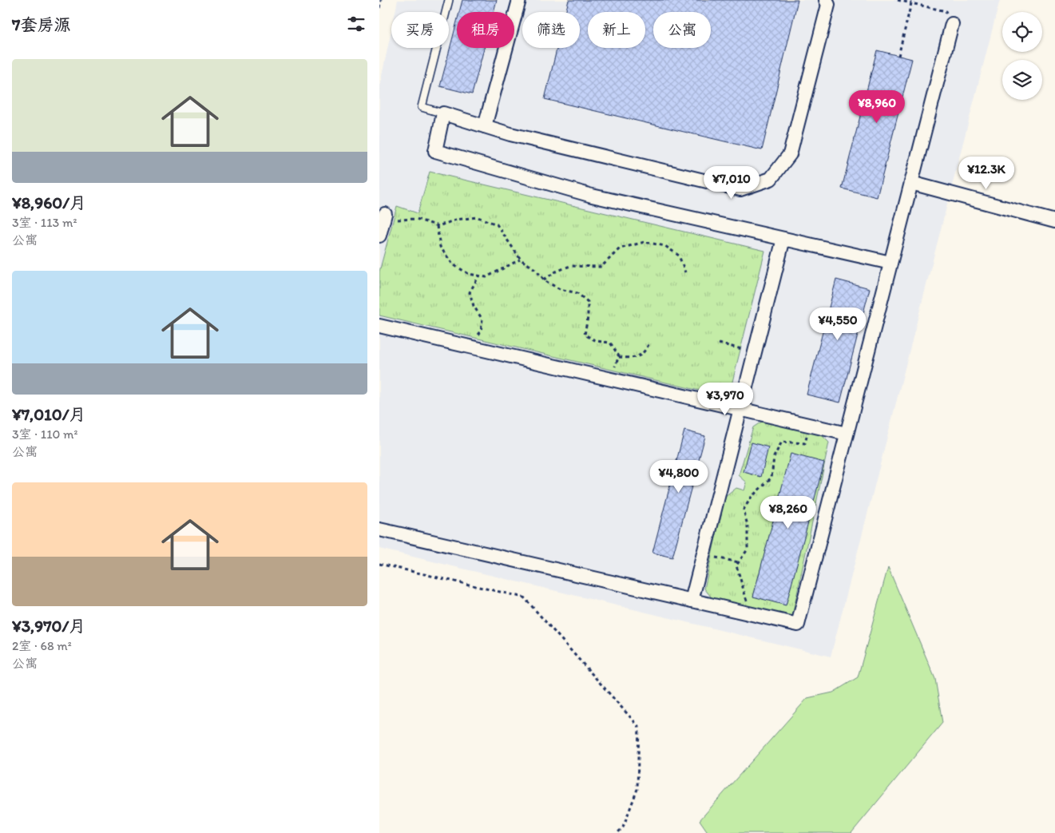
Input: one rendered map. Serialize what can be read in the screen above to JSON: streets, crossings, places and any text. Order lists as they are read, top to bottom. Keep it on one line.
{"page":{"heading":"7套房源","chip":["买房","租房","筛选","新上","公寓"],"list":[{"name":"¥8,960/月","note":"3室 · 113 m² · 公寓"},{"name":"¥7,010/月","note":"3室 · 110 m² · 公寓"},{"name":"¥3,970/月","note":"2室 · 68 m² · 公寓"}],"price":["¥8,960","¥12.3K","¥7,010","¥4,550","¥3,970","¥4,800","¥8,260"]}}
